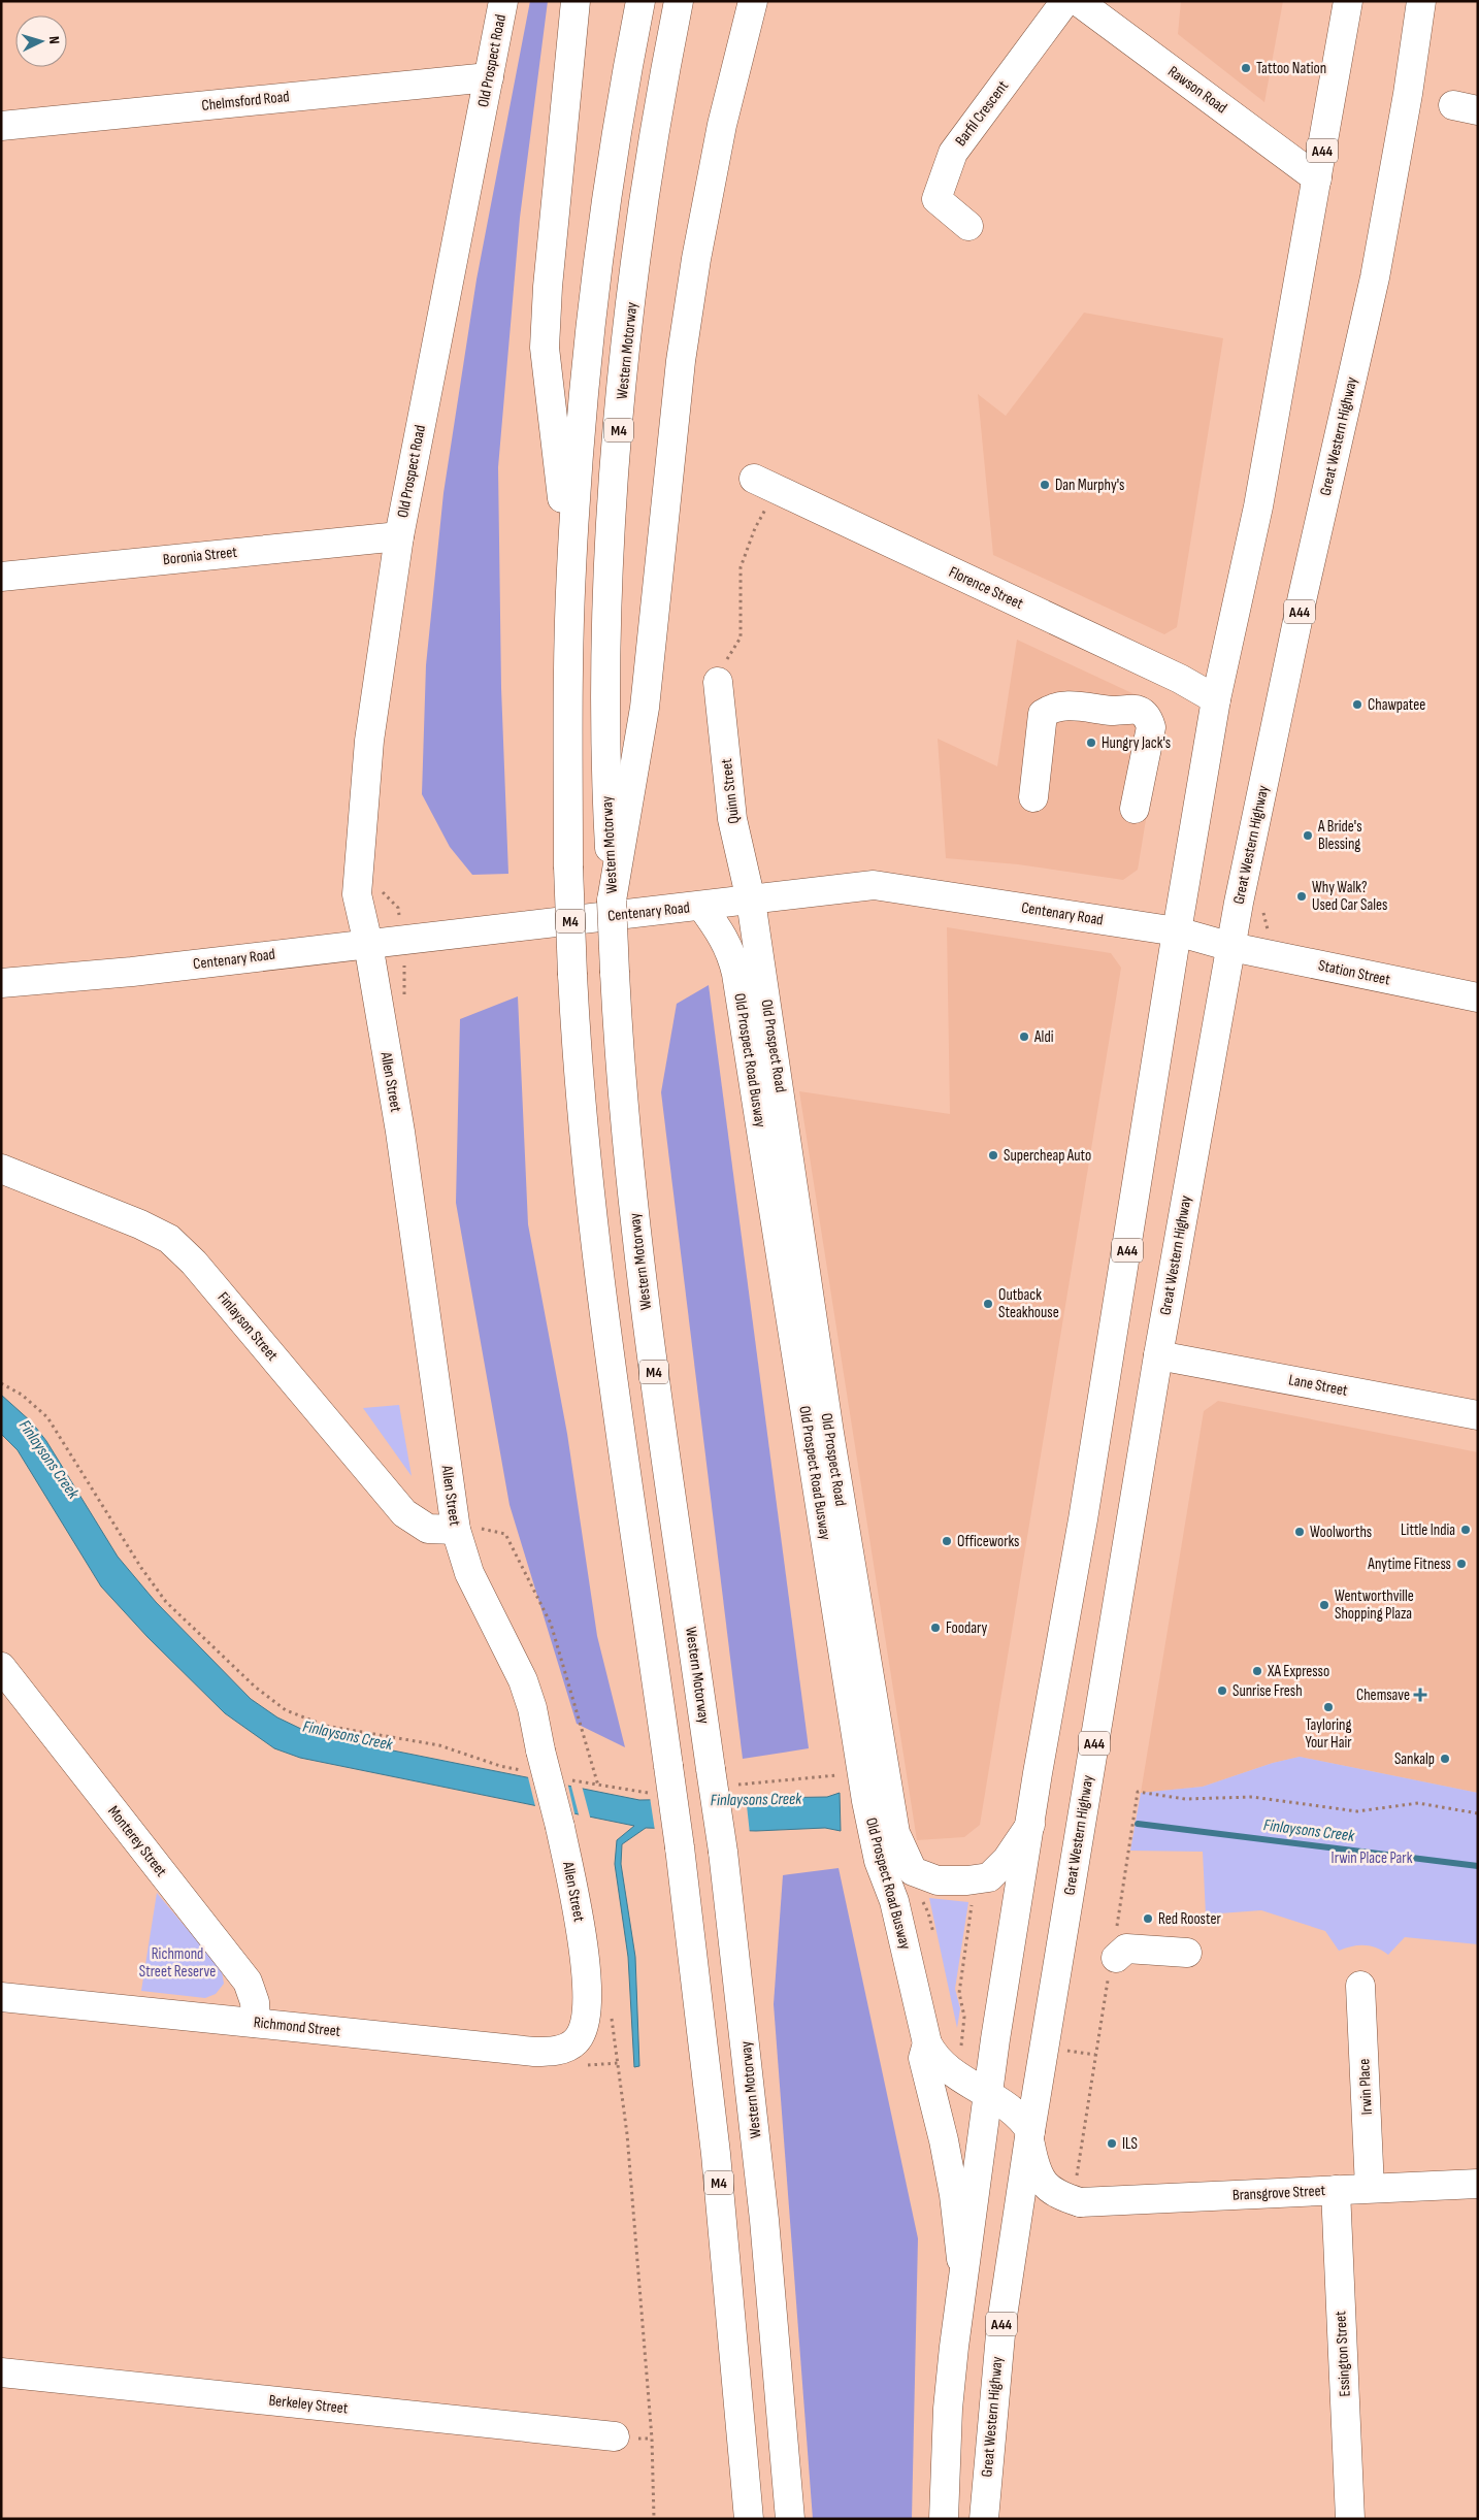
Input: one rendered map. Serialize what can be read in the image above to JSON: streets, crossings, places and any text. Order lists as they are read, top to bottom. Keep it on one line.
{"streets":{"main road":["Old Prospect Road","Rawson Road","Chelmsford Road","Barfil Crescent","A44","Western Motorway","M4","Great Western Highway","Boronia Street","Florence Street","Quinn Street","Centenary Road","Station Street","Old Prospect Road Busway","Allen Street","Finlayson Street","Lane Street","Monterey Street","Richmond Street","Irwin Place","Bransgrove Street","Essington Street","Berkeley Street"]},"crossings":[["Old Prospect Road","Chelmsford Road"],["Old Prospect Road","A44"],["Old Prospect Road","Boronia Street"],["Old Prospect Road","Quinn Street"],["Old Prospect Road","Centenary Road"],["Old Prospect Road","Allen Street"],["Rawson Road","A44"],["A44","Florence Street"],["A44","Centenary Road"],["A44","Old Prospect Road Busway"],["Great Western Highway","Centenary Road"],["Great Western Highway","Station Street"],["Great Western Highway","Old Prospect Road Busway"],["Great Western Highway","Lane Street"],["Quinn Street","Centenary Road"],["Centenary Road","Station Street"],["Centenary Road","Old Prospect Road Busway"],["Centenary Road","Allen Street"],["Allen Street","Finlayson Street"],["Allen Street","Richmond Street"],["Monterey Street","Richmond Street"],["Irwin Place","Bransgrove Street"],["Bransgrove Street","Essington Street"]],"water":["Finlaysons Creek"],"parks":["Irwin Place Park","Richmond Street Reserve"],"places":{"other":["Tattoo Nation","Dan Murphy's","Chawpatee","Hungry Jack's","A Bride's Blessing","Why Walk? Used Car Sales","Aldi","Supercheap Auto","Outback Steakhouse","Little India","Woolworths","Officeworks","Anytime Fitness","Wentworthville Shopping Plaza","Foodary","XA Expresso","Sunrise Fresh","Tayloring Your Hair","Sankalp","Red Rooster","ILS"],"health":["Chemsave"]},"north":"right"}
